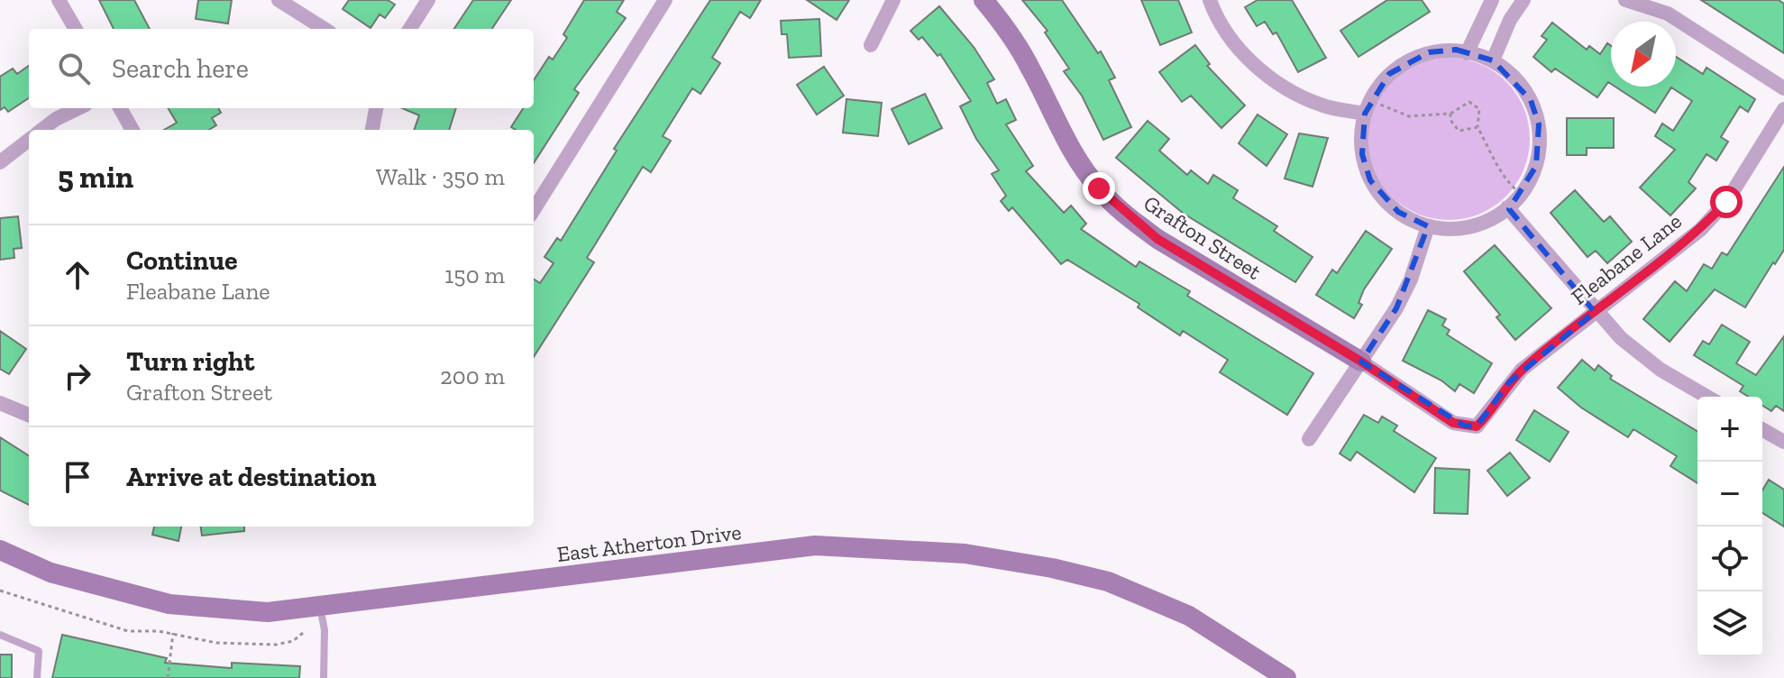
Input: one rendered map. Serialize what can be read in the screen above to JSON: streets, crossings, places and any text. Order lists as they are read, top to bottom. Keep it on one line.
{"streets":{"street":["Grafton Street","Fleabane Lane","East Atherton Drive"]},"crossings":[["Grafton Street","Fleabane Lane"]],"north":"bottom left","page":{"search":"Search here","heading":["5 min","Walk · 350 m"],"list":[["Continue","Fleabane Lane","150 m"],["Turn right","Grafton Street","200 m"],"Arrive at destination"],"map_buttons":["+","−"]}}
